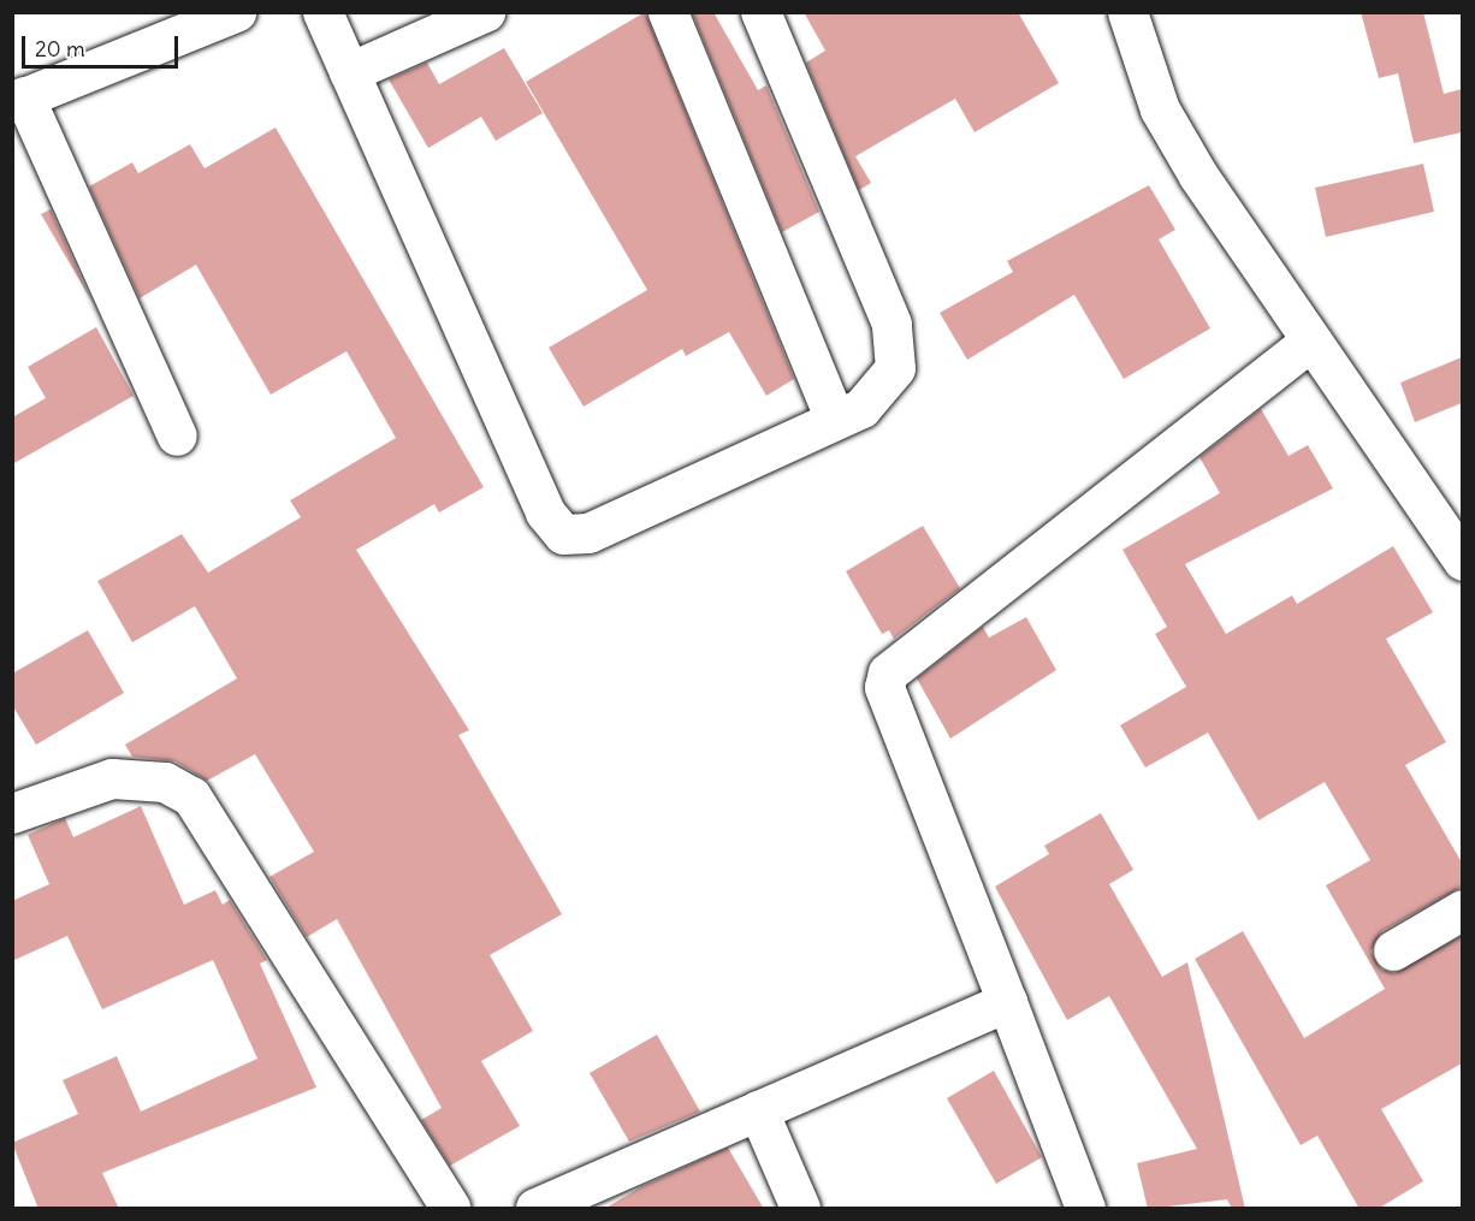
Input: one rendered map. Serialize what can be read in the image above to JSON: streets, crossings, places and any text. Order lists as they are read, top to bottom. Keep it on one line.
{"scale_bar":"20 m"}
